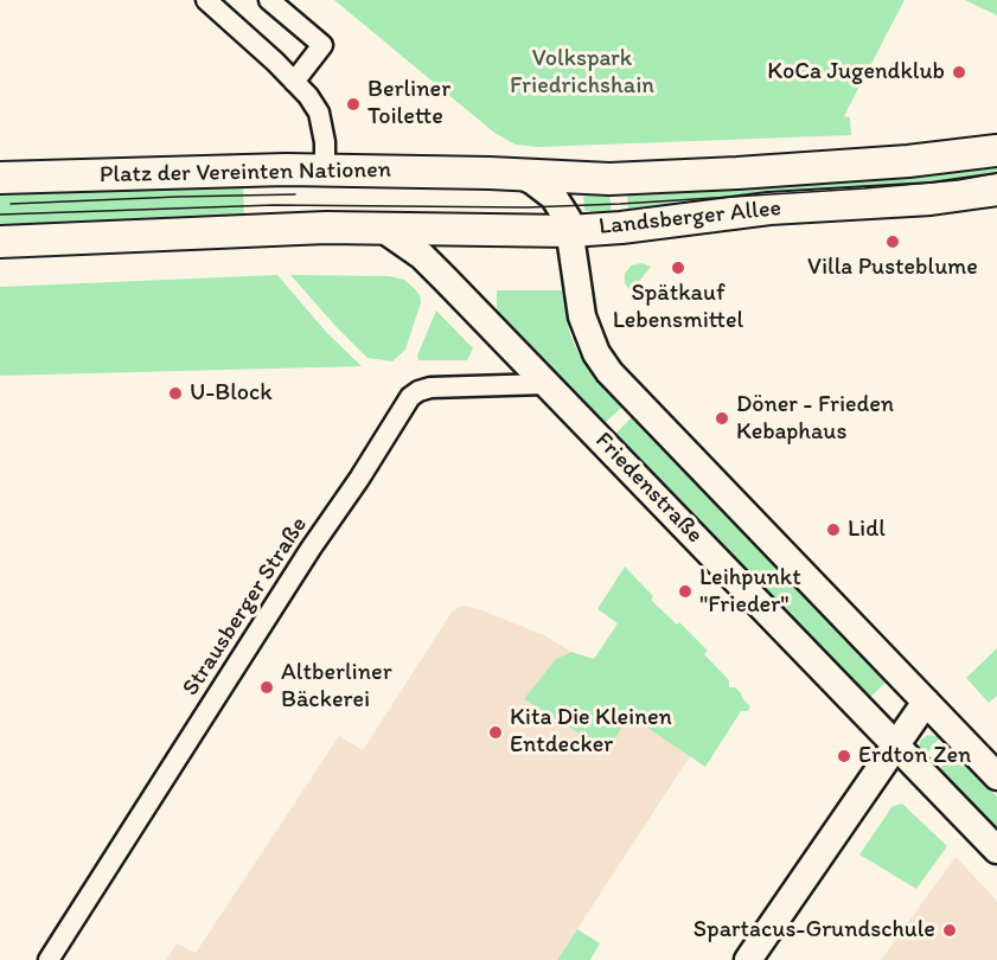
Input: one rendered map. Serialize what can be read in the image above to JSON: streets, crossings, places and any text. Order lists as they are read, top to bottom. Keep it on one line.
{"streets":{"main road":["Platz der Vereinten Nationen","Landsberger Allee"],"street":["Friedenstraße","Strausberger Straße"]},"crossings":[["Platz der Vereinten Nationen","Landsberger Allee"],["Landsberger Allee","Friedenstraße"],["Friedenstraße","Strausberger Straße"]],"parks":["Volkspark Friedrichshain"],"places":["KoCa Jugendklub","Berliner Toilette","Villa Pusteblume","Spätkauf Lebensmittel","U-Block","Döner - Frieden Kebaphaus","Lidl","Leihpunkt \"Frieder\"","Altberliner Bäckerei","Kita Die Kleinen Entdecker","Erdton Zen","Spartacus-Grundschule"]}
